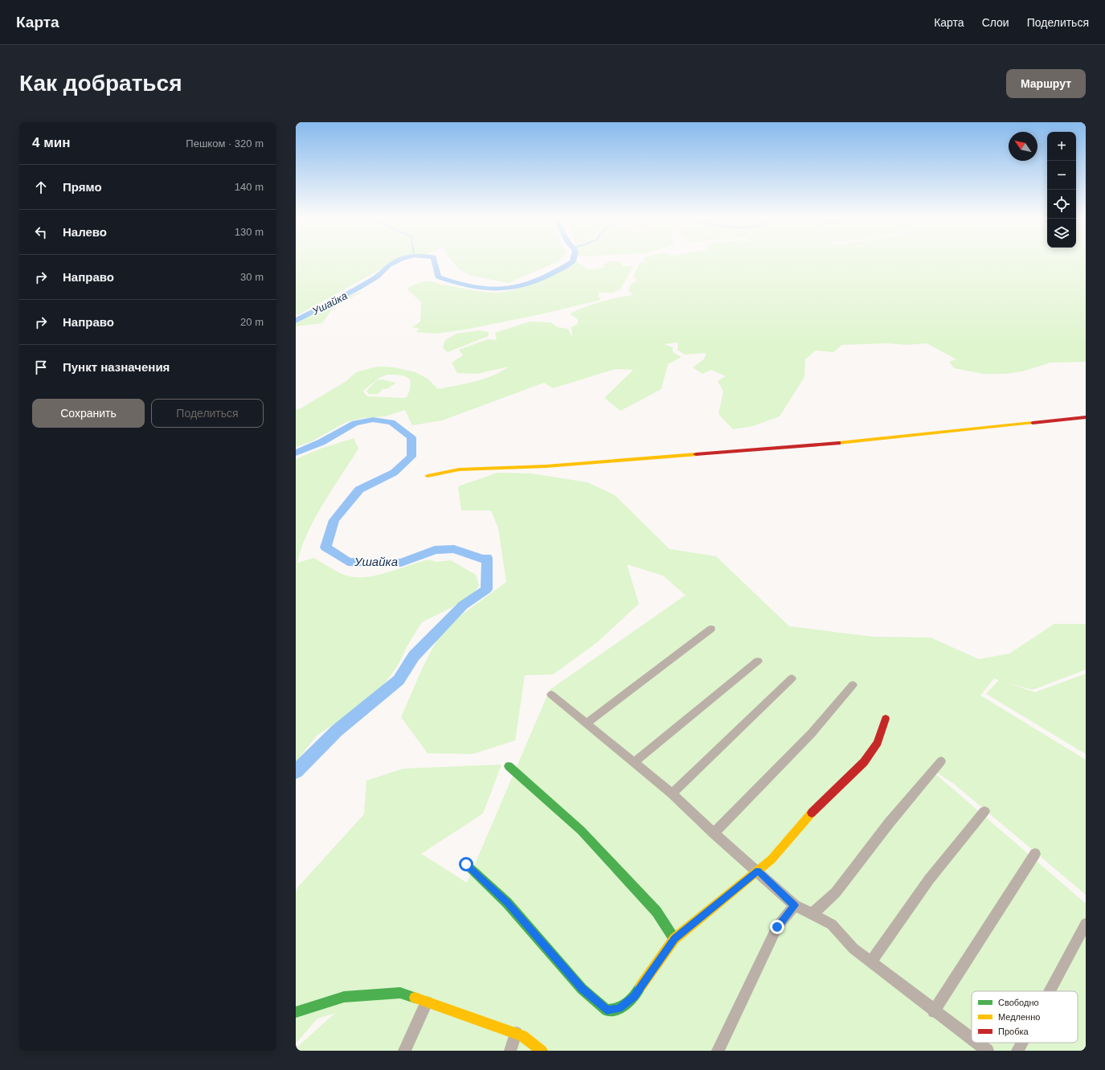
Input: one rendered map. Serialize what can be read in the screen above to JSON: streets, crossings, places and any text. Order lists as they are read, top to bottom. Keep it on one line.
{"water":["Ушайка"],"legend":["Свободно","Медленно","Пробка"],"north":"top left","page":{"header":"Карта","nav":["Карта","Слои","Поделиться"],"buttons":["Маршрут",["Сохранить","Поделиться"]],"title":"Как добраться","heading":["4 мин","Пешком · 320 m"],"map_buttons":["+","−"],"list":[["Прямо","140 m"],["Налево","130 m"],["Направо","30 m"],["Направо","20 m"],"Пункт назначения"]}}
